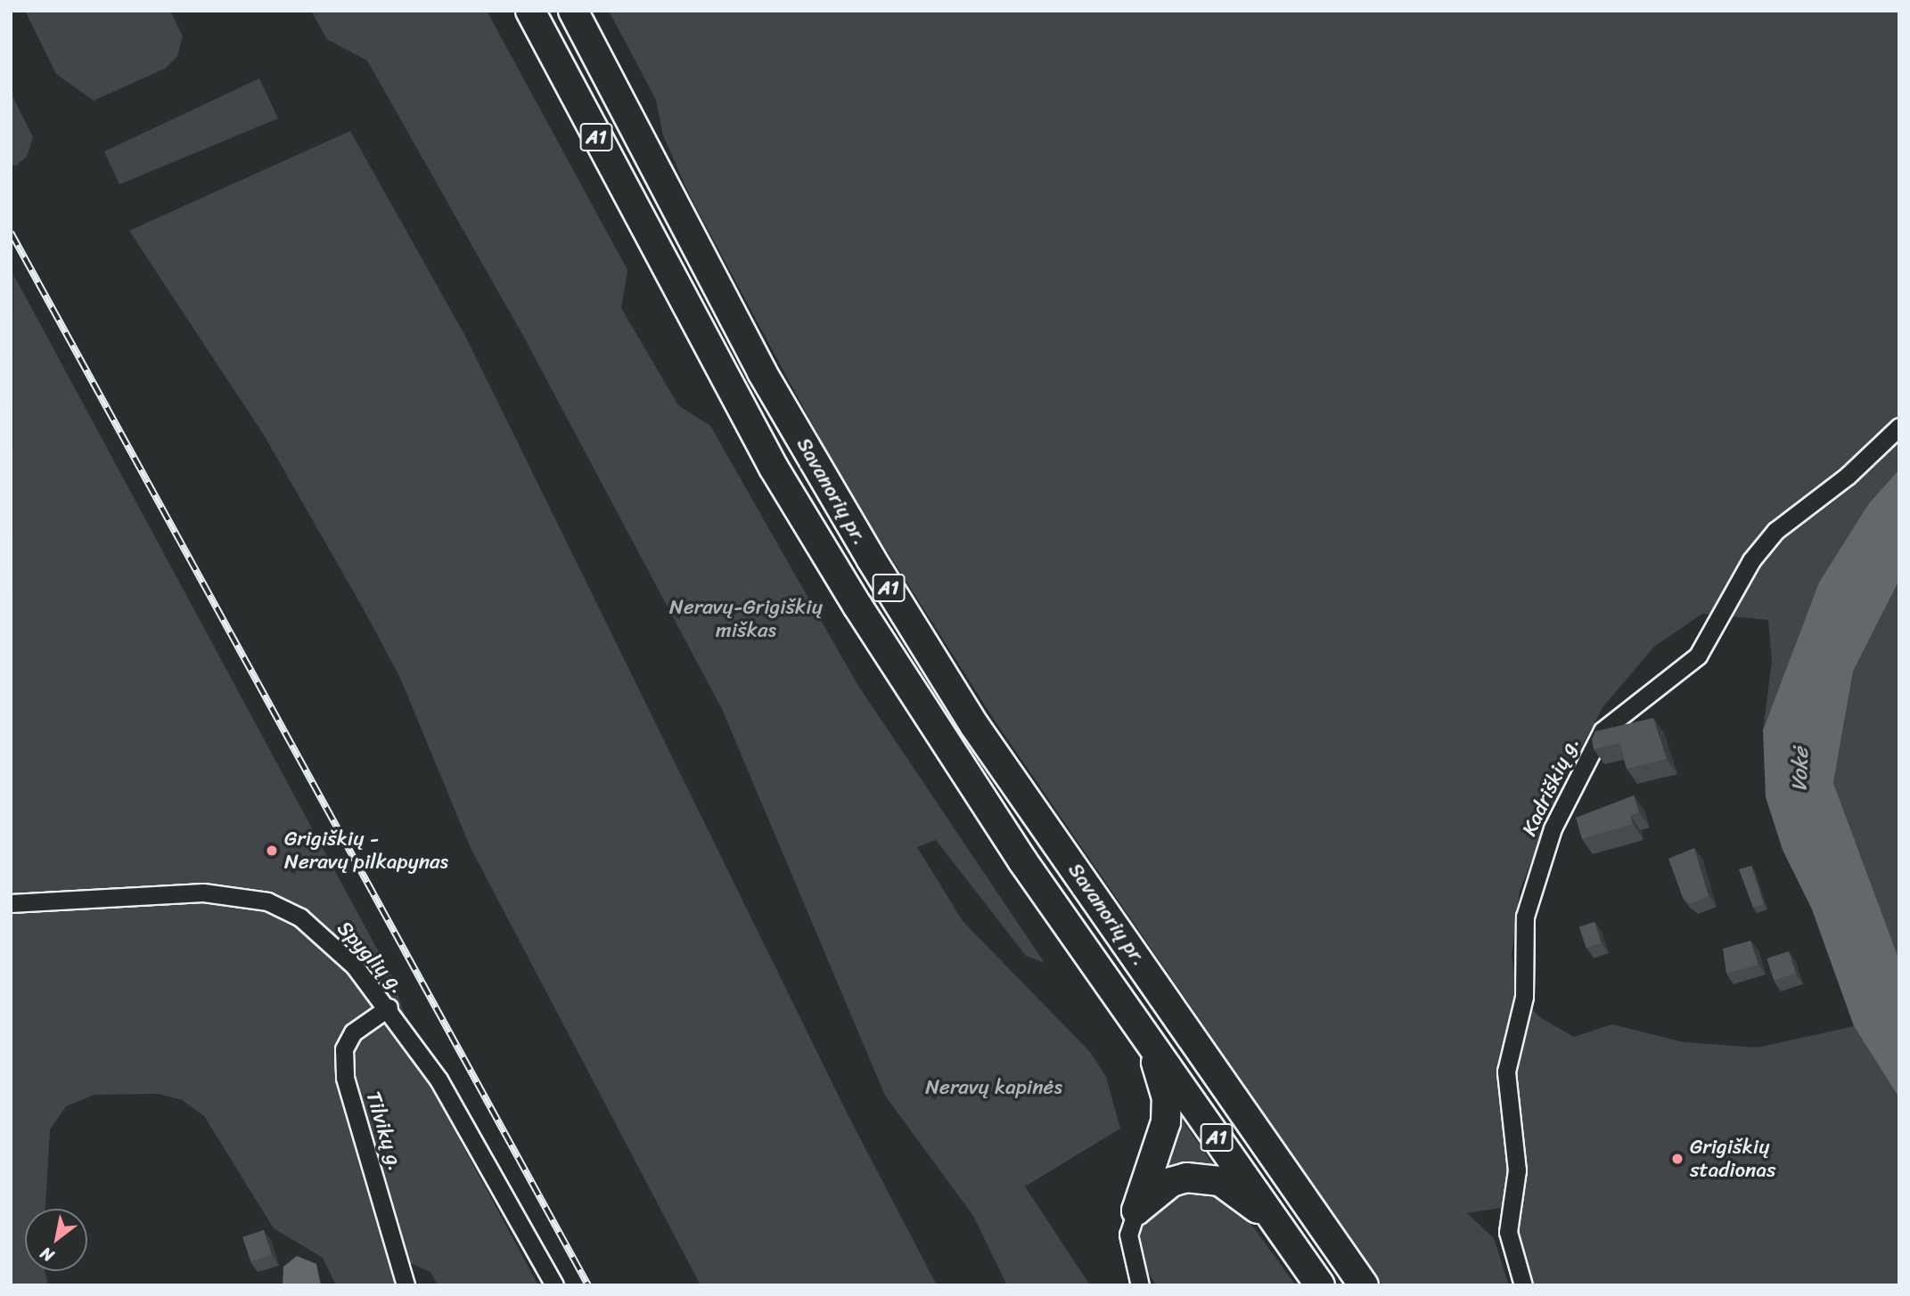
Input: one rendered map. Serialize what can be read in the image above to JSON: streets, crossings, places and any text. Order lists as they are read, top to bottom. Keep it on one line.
{"streets":{"highway":["A1","Savanorių pr."],"street":["Kadriškių g.","Spyglių g.","Tilvikų g."]},"crossings":[["Spyglių g.","Tilvikų g."]],"water":["Vokė"],"parks":["Neravų-Grigiškių miškas","Neravų kapinės"],"places":["Grigiškių - Neravų pilkapynas","Grigiškių stadionas"],"north":"bottom left"}
